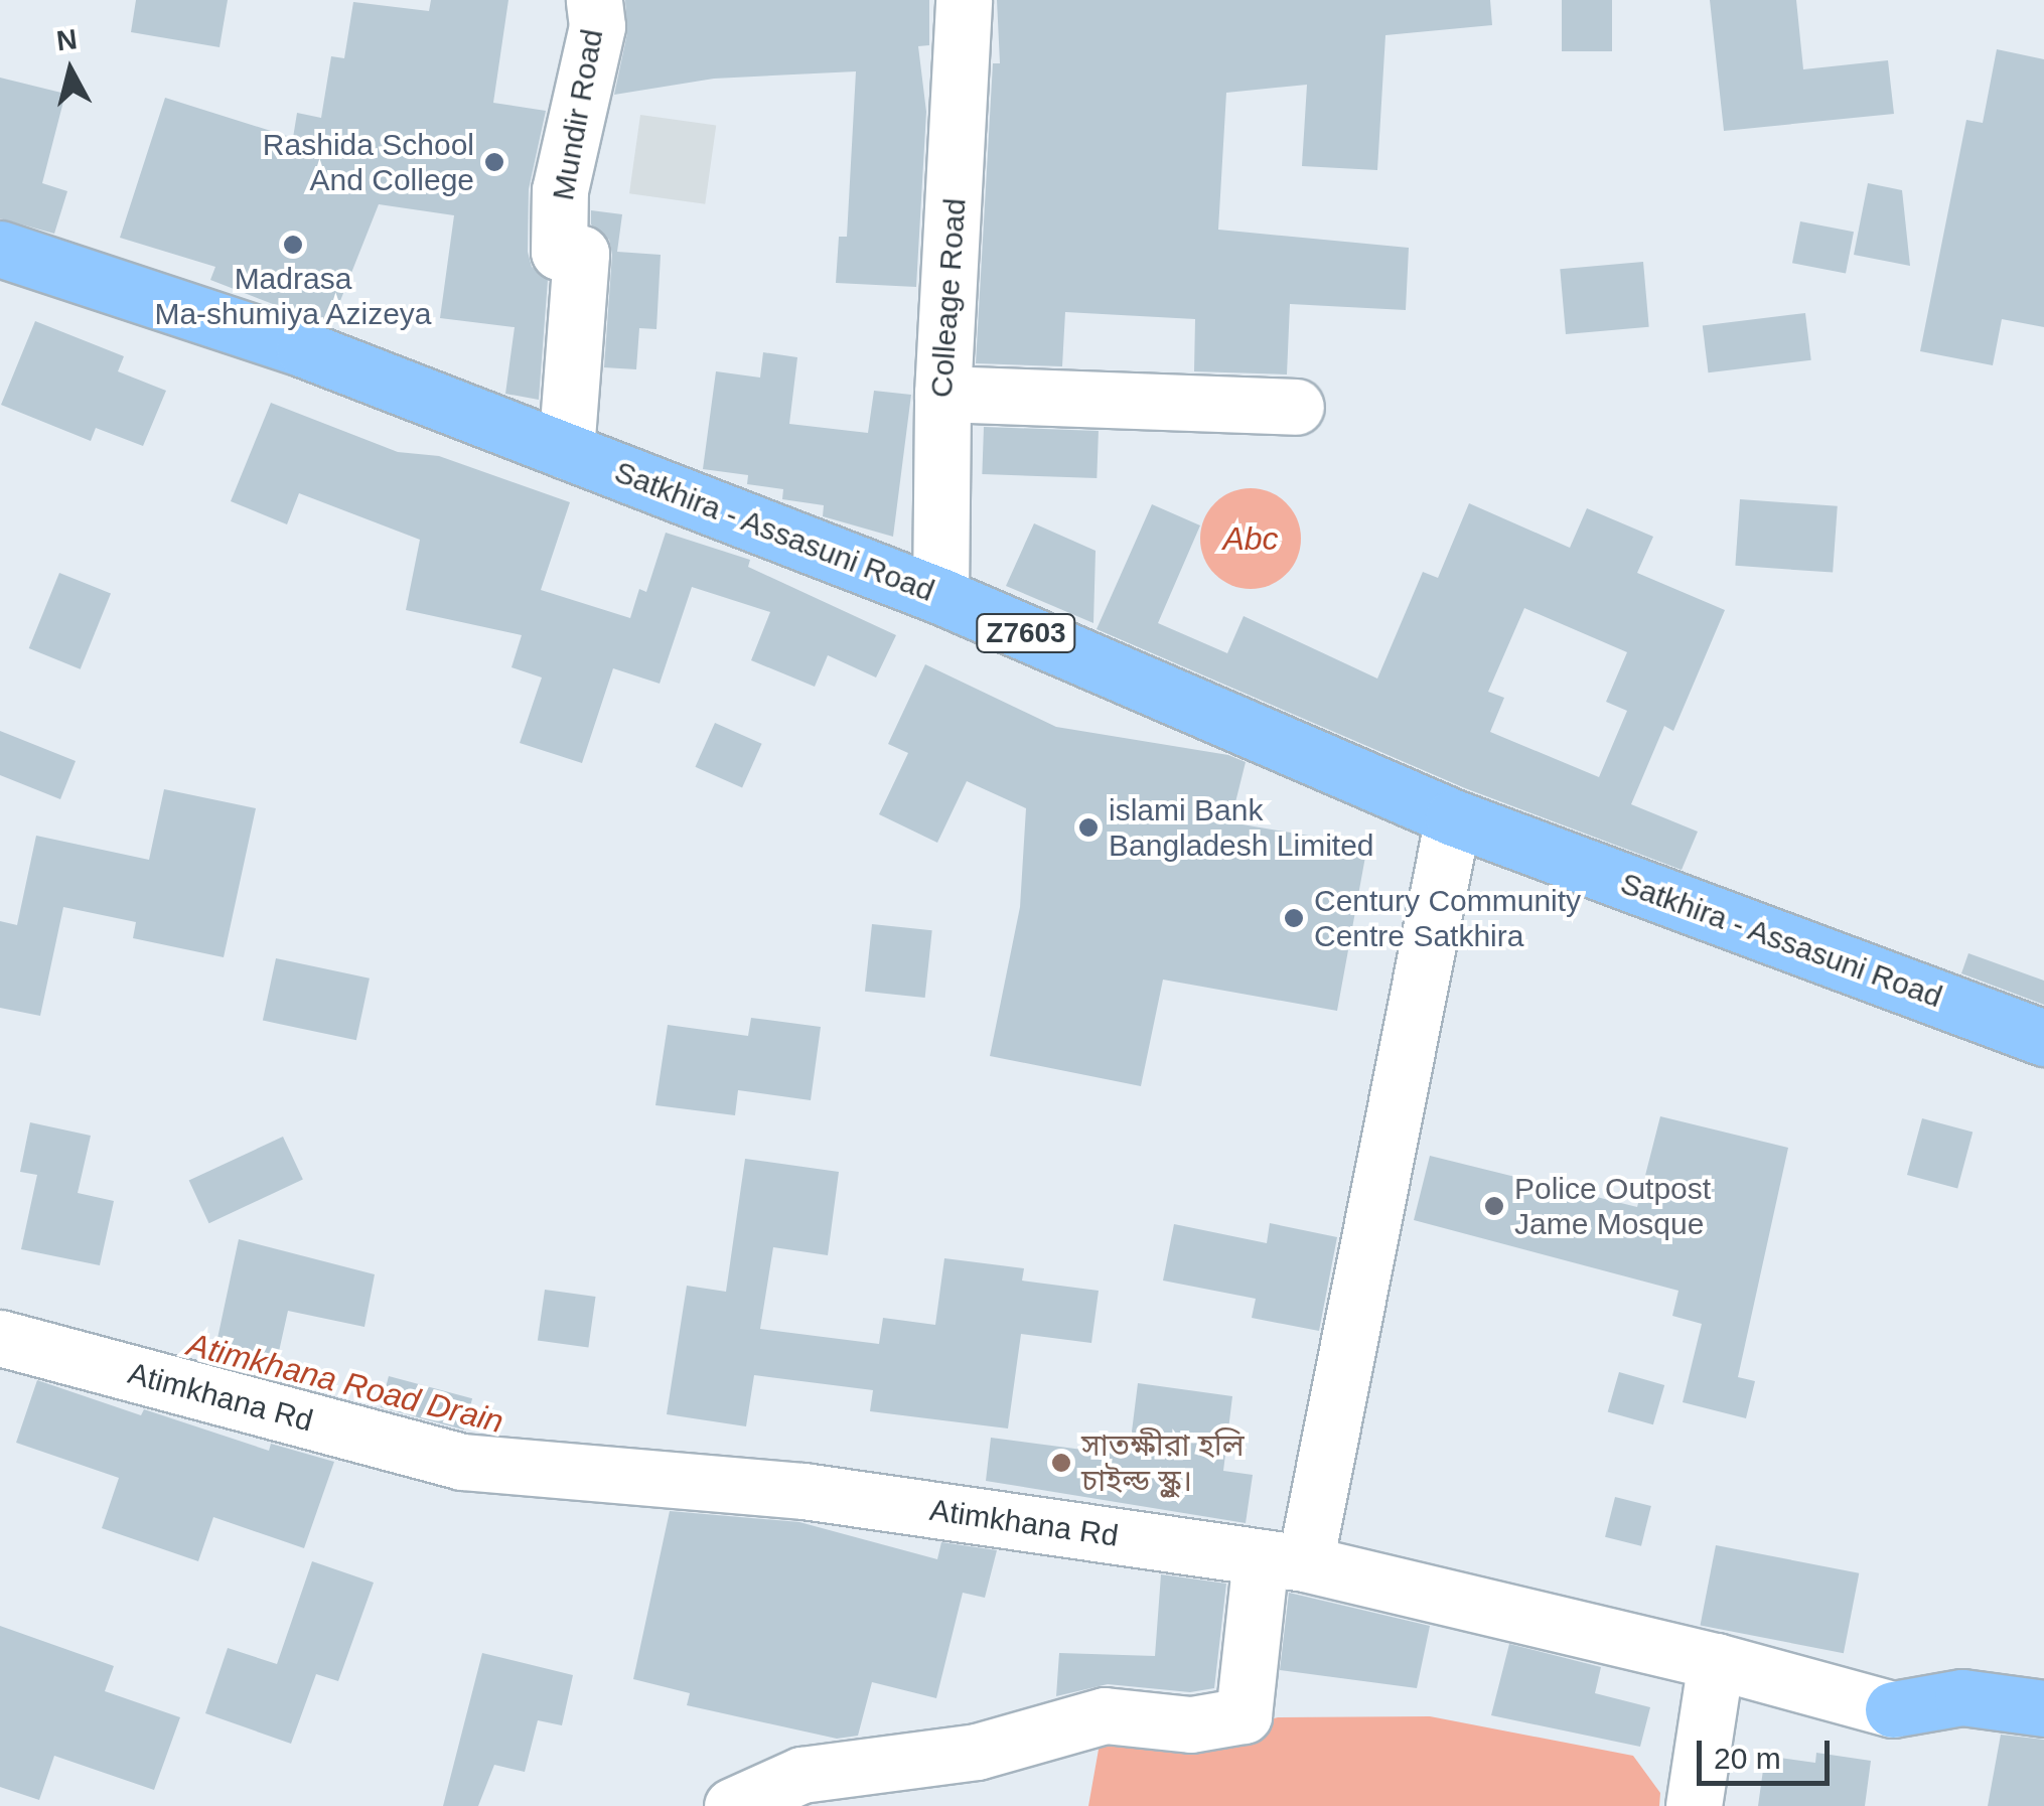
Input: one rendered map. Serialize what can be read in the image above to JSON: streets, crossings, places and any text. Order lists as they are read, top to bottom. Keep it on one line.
{"streets":{"main road":["Satkhira - Assasuni Road","Z7603"],"street":["Mundir Road","Colleage Road","Atimkhana Rd"]},"crossings":[["Mundir Road","Satkhira - Assasuni Road"],["Colleage Road","Satkhira - Assasuni Road"]],"water":["Abc","Atimkhana Road Drain"],"places":["Rashida School And College","Madrasa Ma-shumiya Azizeya","islami Bank Bangladesh Limited","Century Community Centre Satkhira","Police Outpost Jame Mosque","সাতক্ষীরা হলি চাইল্ড স্কুল।"],"scale_bar":"20 m","north":"top"}
